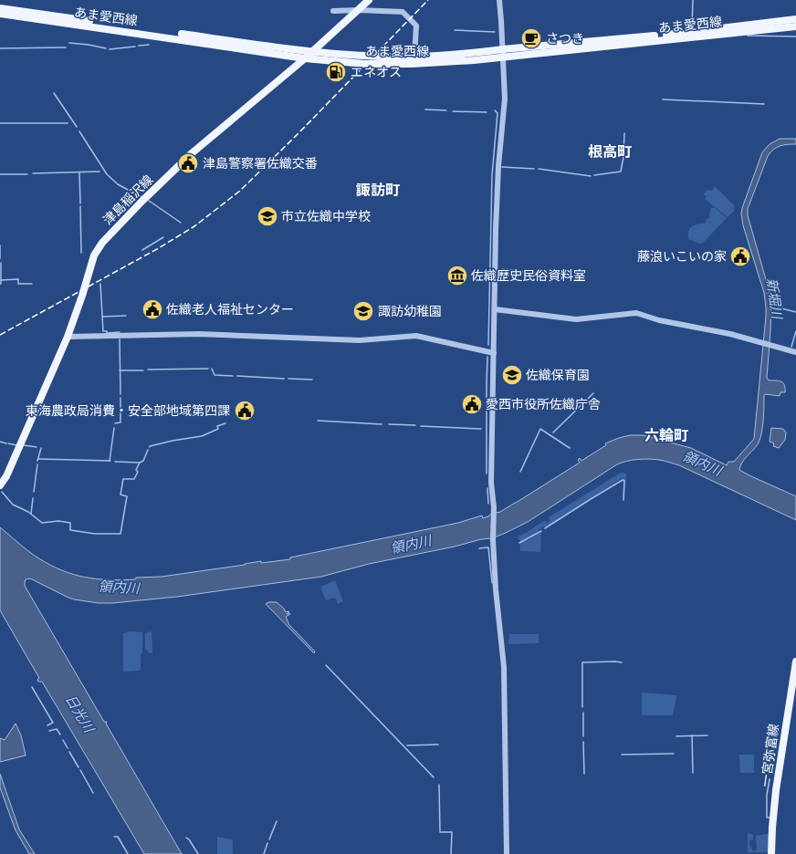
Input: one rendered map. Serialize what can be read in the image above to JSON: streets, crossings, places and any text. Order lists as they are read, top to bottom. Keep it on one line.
{"streets":{"main road":["あま愛西線","津島稲沢線","一宮弥富線"]},"crossings":[["あま愛西線","津島稲沢線"]],"districts":["根高町","諏訪町","六輪町"],"water":["新堀川","領内川","日光川"],"places":{"cafe":["さつき"],"fuel station":["エネオス"],"public building":["津島警察署佐織交番","藤浪いこいの家","佐織老人福祉センター","愛西市役所佐織庁舎","東海農政局消費・安全部地域第四課"],"school or university":["市立佐織中学校","諏訪幼稚園","佐織保育園"],"museum":["佐織歴史民俗資料室"]}}
